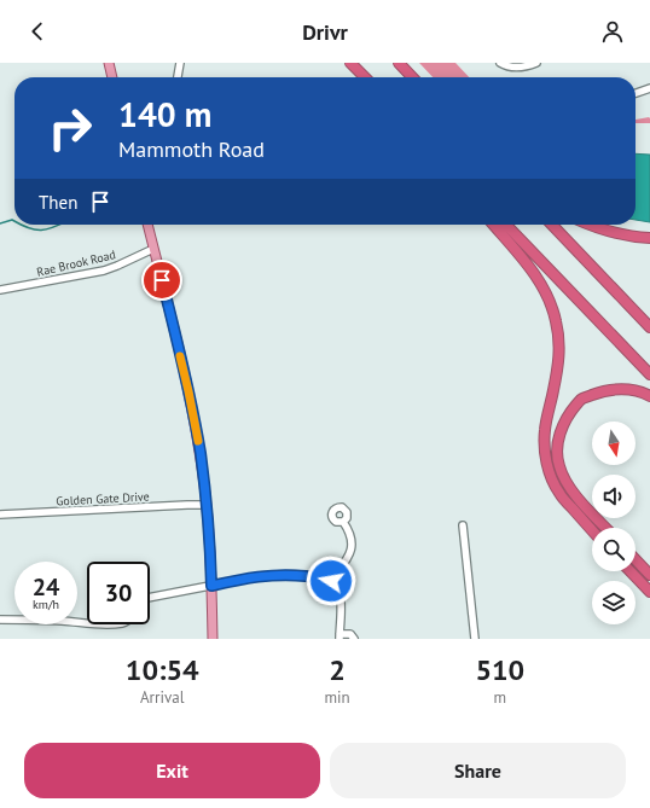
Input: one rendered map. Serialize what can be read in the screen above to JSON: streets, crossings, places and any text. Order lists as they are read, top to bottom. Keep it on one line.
{"streets":{"street":["Rae Brook Road","Golden Gate Drive"]},"north":"bottom","page":{"header":"Drivr","turn":["140 m","Mammoth Road"],"then":"Then","speed":"24 km/h","limit":"30","eta":["10:54","Arrival","2","min","510","m"],"buttons":["Exit","Share"]}}
